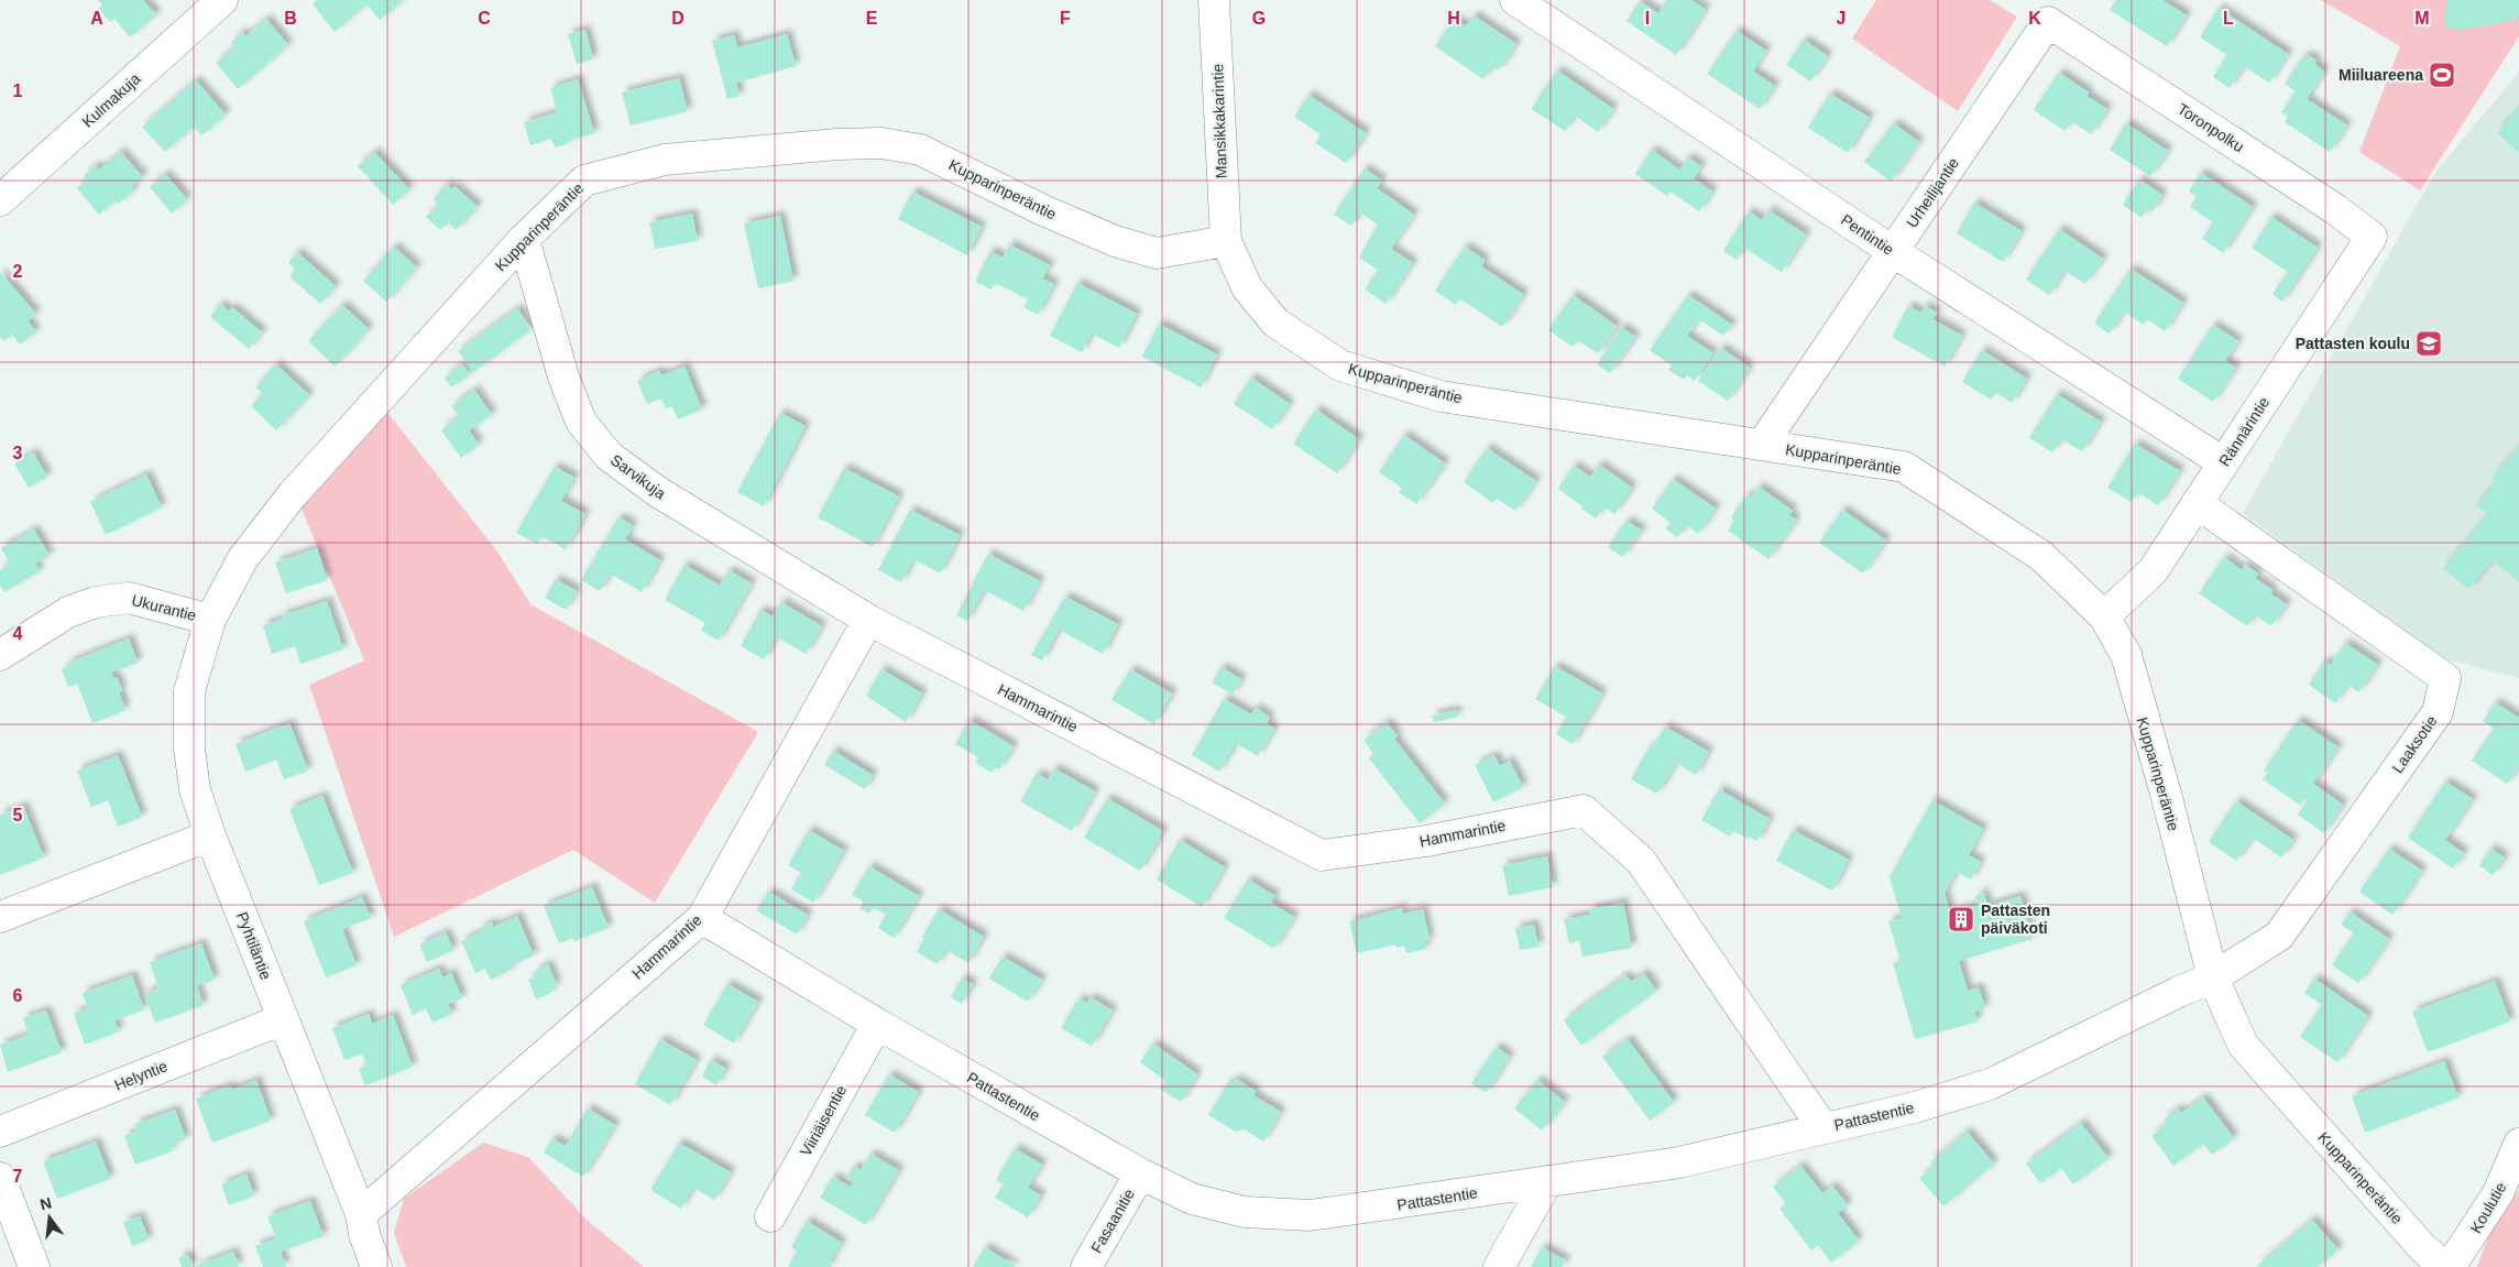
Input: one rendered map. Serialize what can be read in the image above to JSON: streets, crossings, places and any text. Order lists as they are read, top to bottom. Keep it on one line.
{"streets":{"street":["Kulmakuja","Mansikkakarintie","Toronpolku","Kupparinperäntie","Urheilijantie","Pentintie","Rännärintie","Sarvikuja","Ukurantie","Hammarintie","Laaksotie","Pyhtiläntie","Helyntie","Pattastentie","Viiriäisentie","Koulutie","Fasaanitie"]},"crossings":[["Mansikkakarintie","Kupparinperäntie"],["Toronpolku","Urheilijantie"],["Toronpolku","Rännärintie"],["Kupparinperäntie","Urheilijantie"],["Kupparinperäntie","Rännärintie"],["Kupparinperäntie","Sarvikuja"],["Kupparinperäntie","Ukurantie"],["Kupparinperäntie","Laaksotie"],["Kupparinperäntie","Pyhtiläntie"],["Kupparinperäntie","Pattastentie"],["Urheilijantie","Pentintie"],["Pentintie","Rännärintie"],["Rännärintie","Laaksotie"],["Sarvikuja","Hammarintie"],["Hammarintie","Pyhtiläntie"],["Hammarintie","Pattastentie"],["Laaksotie","Pattastentie"],["Pyhtiläntie","Helyntie"],["Pattastentie","Viiriäisentie"],["Pattastentie","Fasaanitie"]],"places":{"sports":["Miiluareena"],"school or university":["Pattasten koulu"],"building":["Pattasten päiväkoti"]},"north":"top","grid":{"columns":["A","B","C","D","E","F","G","H","I","J","K","L","M"],"rows":["1","2","3","4","5","6","7"]}}
